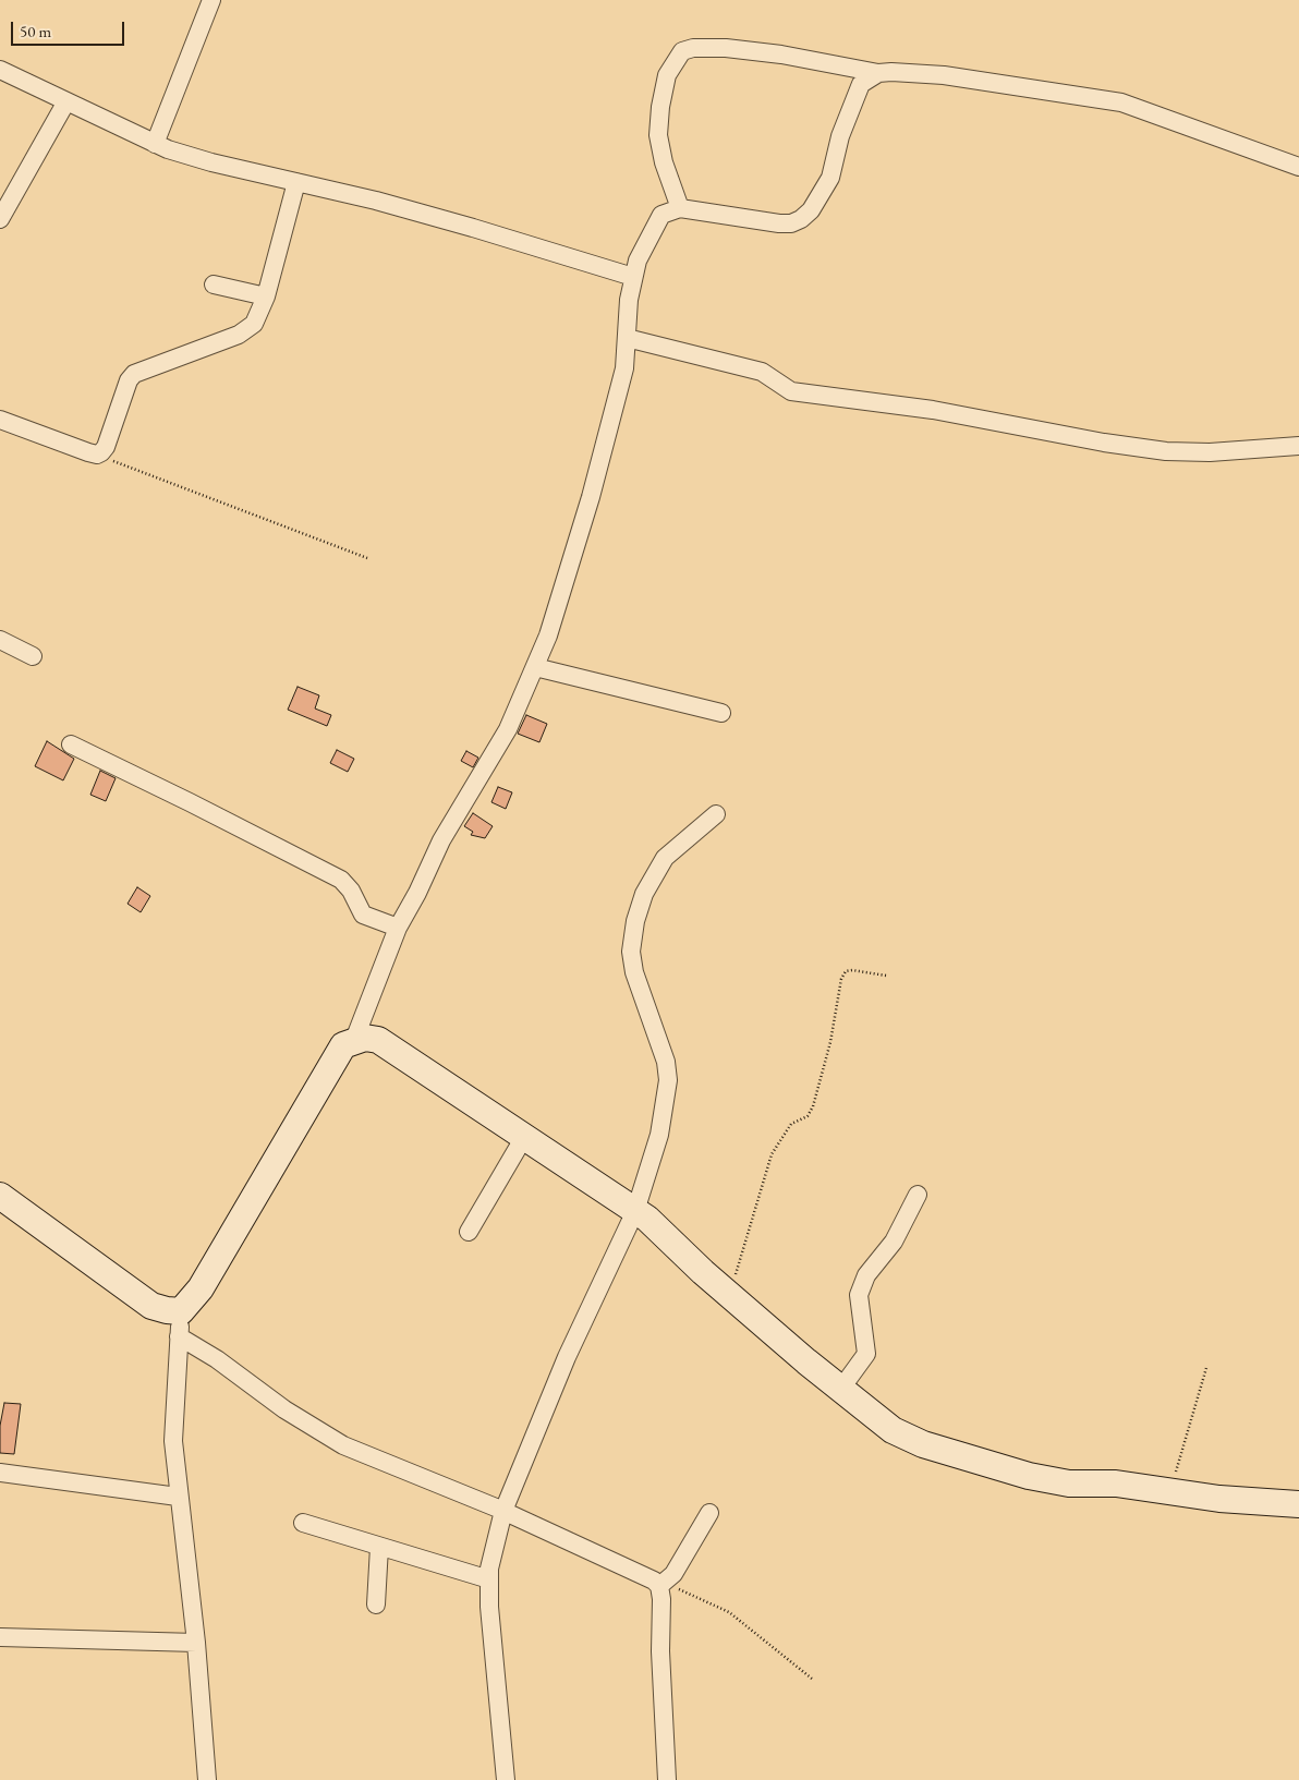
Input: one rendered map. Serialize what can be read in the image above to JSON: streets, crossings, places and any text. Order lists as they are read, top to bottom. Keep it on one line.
{"scale_bar":"50 m"}
